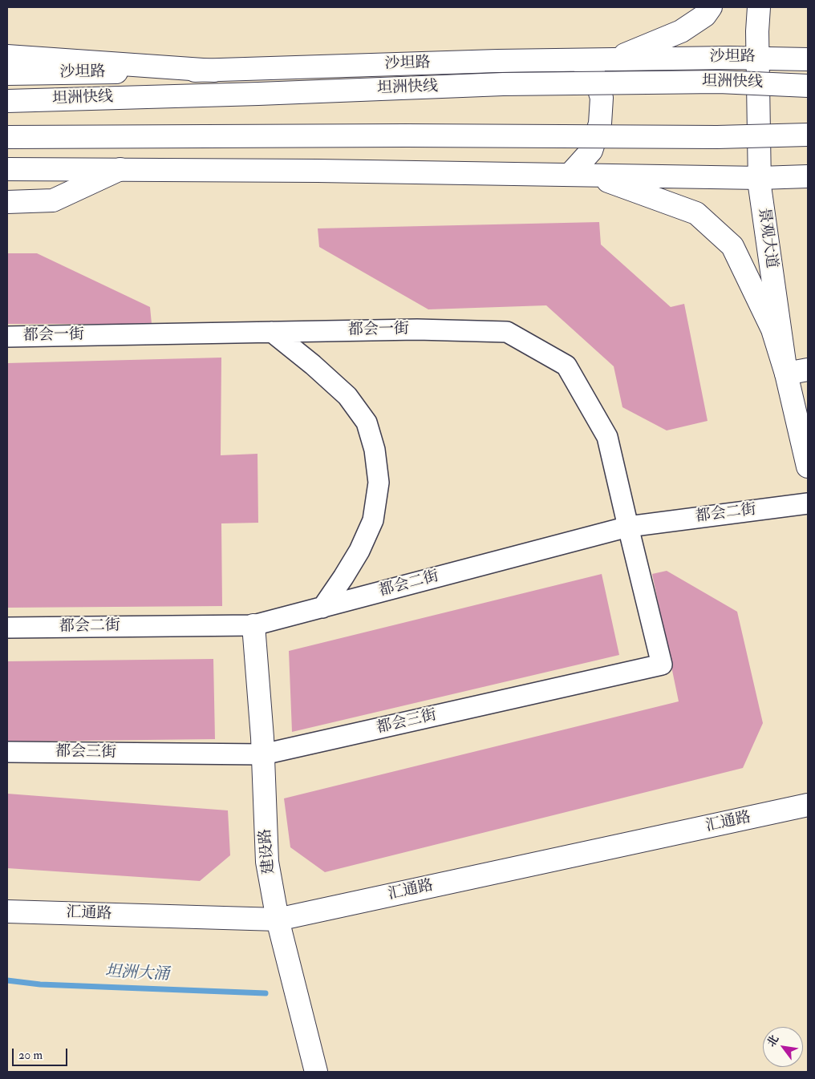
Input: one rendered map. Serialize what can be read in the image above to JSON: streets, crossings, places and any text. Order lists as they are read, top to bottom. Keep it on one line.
{"streets":{"main road":["沙坦路","坦洲快线","景观大道","汇通路","建设路"],"street":["都会一街","都会二街","都会三街"]},"crossings":[["沙坦路","景观大道"],["都会一街","都会二街"],["都会一街","都会三街"],["都会二街","都会三街"],["都会二街","建设路"],["都会三街","建设路"],["汇通路","建设路"]],"water":["坦洲大涌"],"scale_bar":"20 m","north":"top left"}
